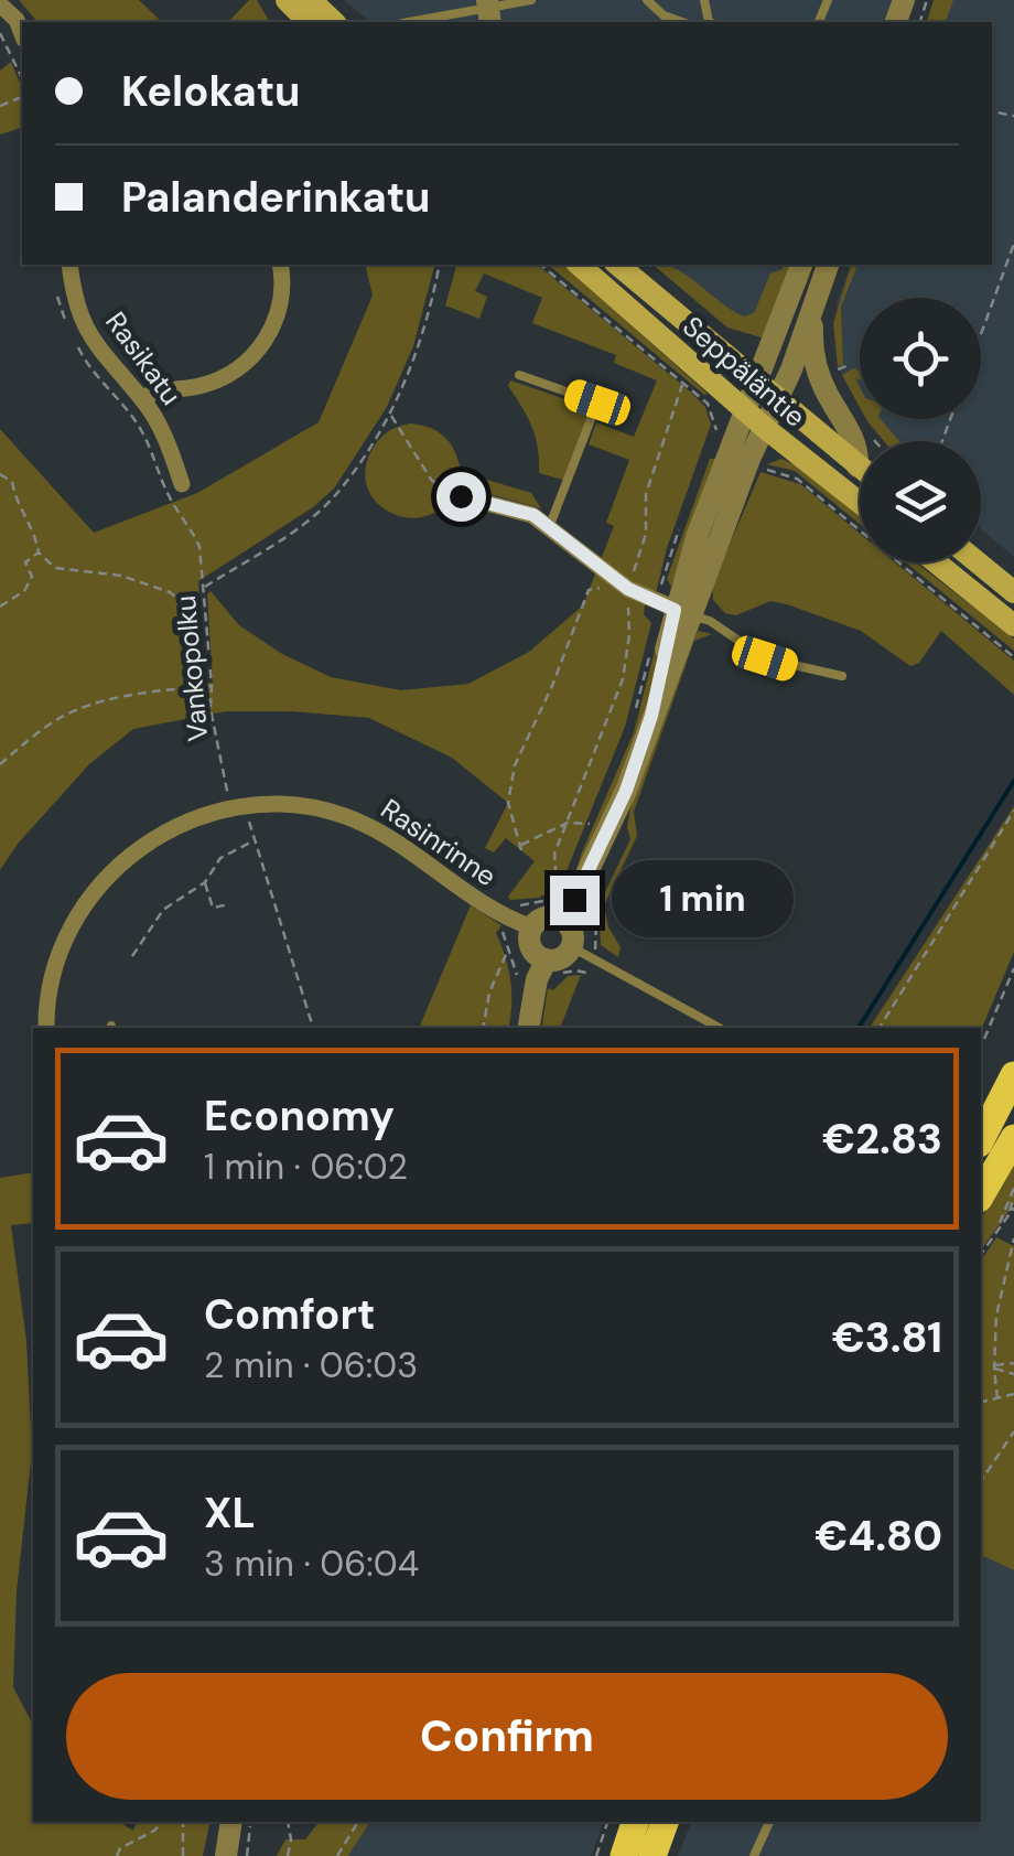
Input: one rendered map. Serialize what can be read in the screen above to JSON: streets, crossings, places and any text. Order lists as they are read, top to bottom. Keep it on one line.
{"streets":{"main road":["Seppäläntie"],"street":["Rasikatu","Rasinrinne"],"path":["Vankopolku"]},"crossings":[["Rasikatu","Vankopolku"],["Vankopolku","Rasinrinne"]],"page":{"banner":["Kelokatu","Palanderinkatu"],"bubble":"1 min","list":[{"name":"Economy","note":"1 min · 06:02","value":"€2.83"},{"name":"Comfort","note":"2 min · 06:03","value":"€3.81"},{"name":"XL","note":"3 min · 06:04","value":"€4.80"}],"buttons":"Confirm"}}
